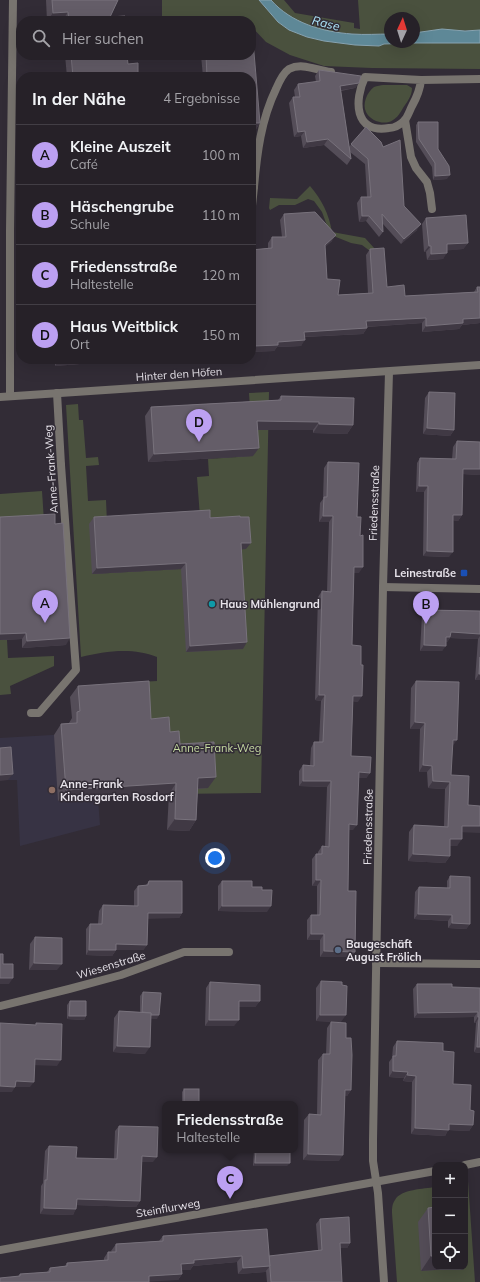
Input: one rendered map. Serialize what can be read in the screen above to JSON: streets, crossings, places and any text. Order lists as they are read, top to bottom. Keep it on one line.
{"streets":{"street":["Hinter den Höfen","Anne-Frank-Weg","Friedensstraße","Wiesenstraße","Steinflurweg"]},"crossings":[["Hinter den Höfen","Anne-Frank-Weg"],["Hinter den Höfen","Friedensstraße"],["Friedensstraße","Steinflurweg"]],"water":["Rase"],"parks":["Anne-Frank-Weg"],"places":{"transit":["Leinestraße"],"other":["Haus Mühlengrund","Anne-Frank Kindergarten Rosdorf","Baugeschäft August Frölich"]},"north":"top","page":{"search":"Hier suchen","heading":["In der Nähe","4 Ergebnisse"],"list":[{"mark":"A","name":"Kleine Auszeit","note":"Café","value":"100 m"},{"mark":"B","name":"Häschengrube","note":"Schule","value":"110 m"},{"mark":"C","name":"Friedensstraße","note":"Haltestelle","value":"120 m"},{"mark":"D","name":"Haus Weitblick","note":"Ort","value":"150 m"}],"pins":["D","A","B","C"],"popup":["Friedensstraße","Haltestelle"],"map_buttons":["+","−"]}}
